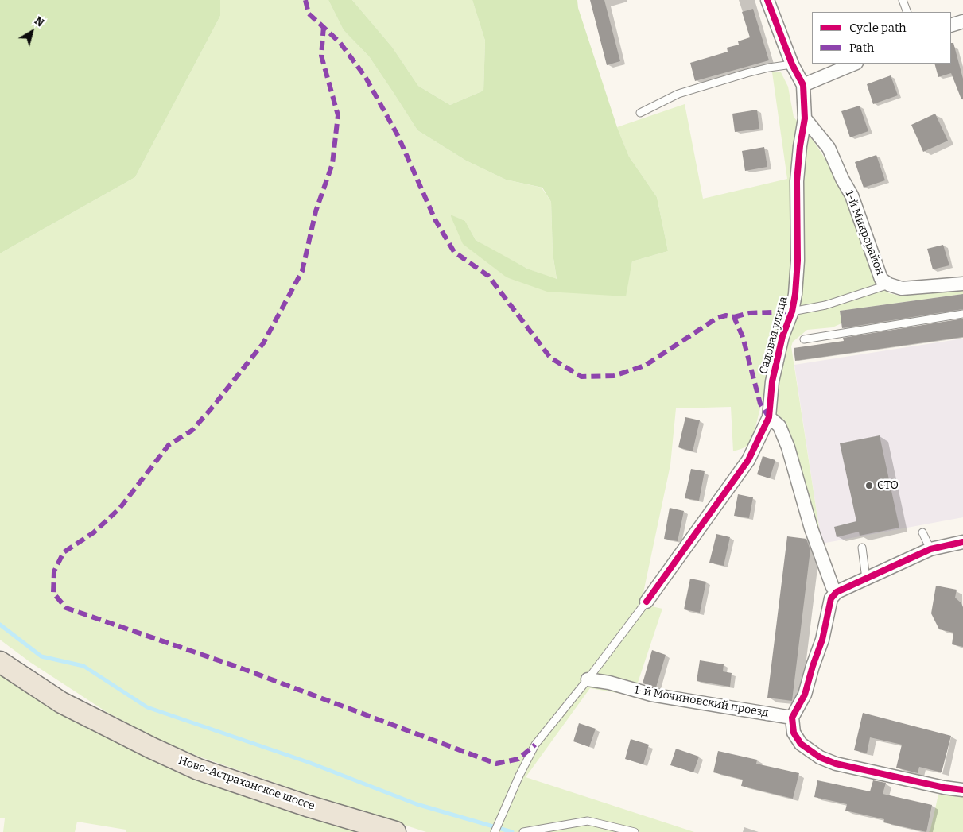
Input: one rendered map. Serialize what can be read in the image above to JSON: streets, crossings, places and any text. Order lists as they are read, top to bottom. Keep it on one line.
{"streets":{"main road":["Ново-Астраханское шоссе"],"street":["1-й Микрорайон","Садовая улица","1-й Мочиновский проезд"]},"crossings":[["1-й Микрорайон","Садовая улица"]],"places":["СТО"],"legend":["Cycle path","Path"],"north":"top right"}
